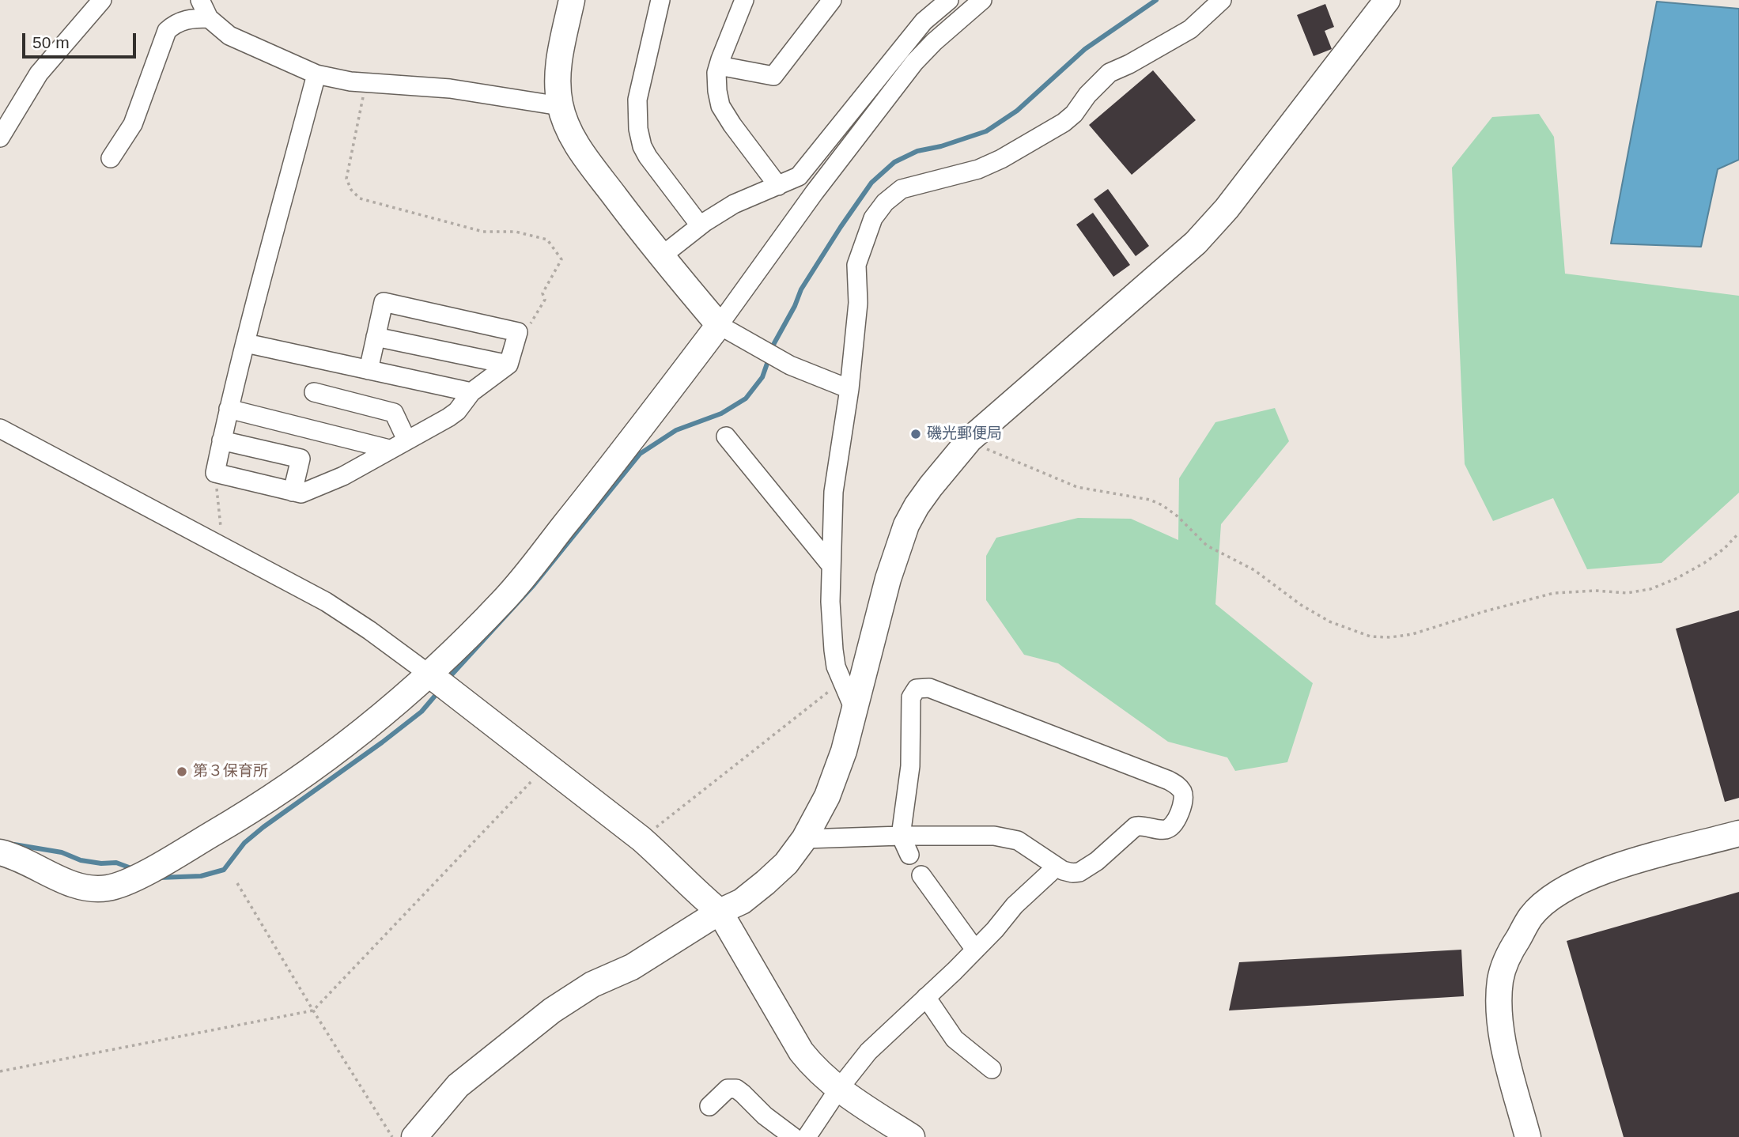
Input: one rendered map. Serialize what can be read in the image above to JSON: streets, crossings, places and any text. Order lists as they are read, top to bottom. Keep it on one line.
{"places":["磯光郵便局","第３保育所"],"scale_bar":"50 m"}
